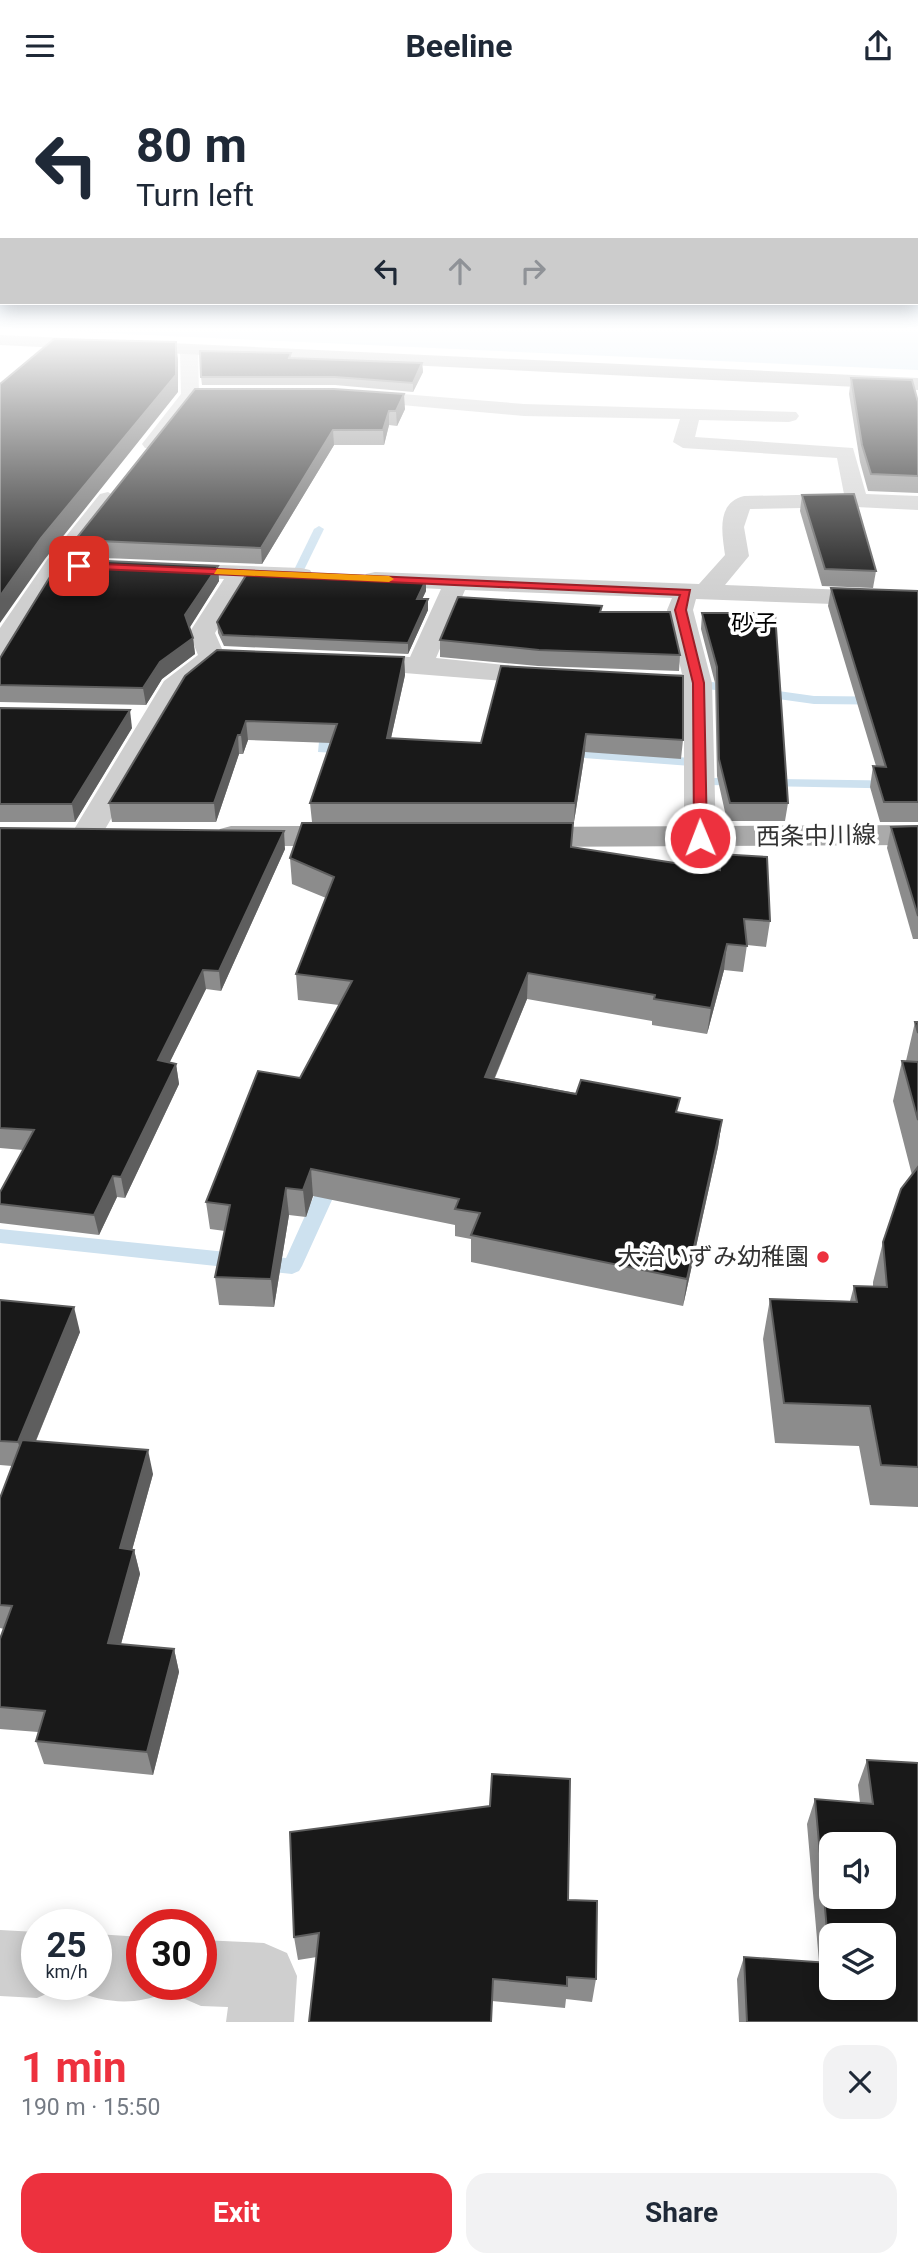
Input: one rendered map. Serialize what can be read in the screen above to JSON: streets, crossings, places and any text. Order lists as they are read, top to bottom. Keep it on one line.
{"streets":{"main road":["西条中川線"]},"districts":["砂子"],"places":["大治いずみ幼稚園"],"page":{"header":"Beeline","turn":["80 m","Turn left"],"speed":"25 km/h","limit":"30","heading":["1 min","190 m · 15:50"],"buttons":["Exit","Share"]}}
